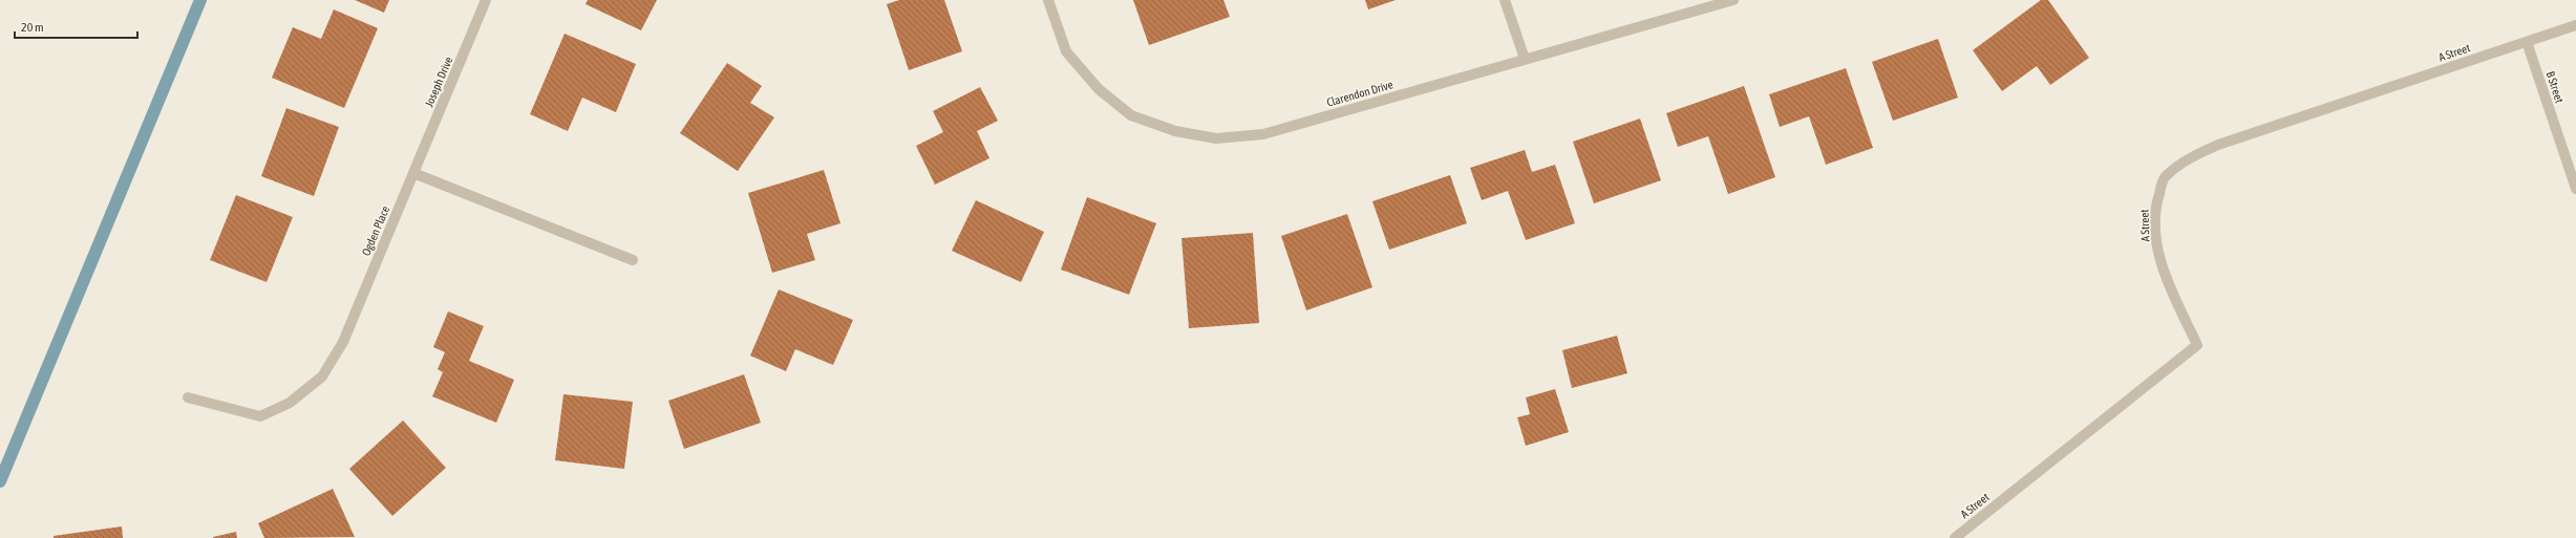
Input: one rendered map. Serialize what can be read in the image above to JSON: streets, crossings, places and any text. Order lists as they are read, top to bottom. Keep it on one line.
{"streets":{"street":["A Street","Joseph Drive","B Street","Clarendon Drive","Ogden Place"]},"crossings":[["A Street","B Street"],["Joseph Drive","Ogden Place"]],"scale_bar":"20 m"}
